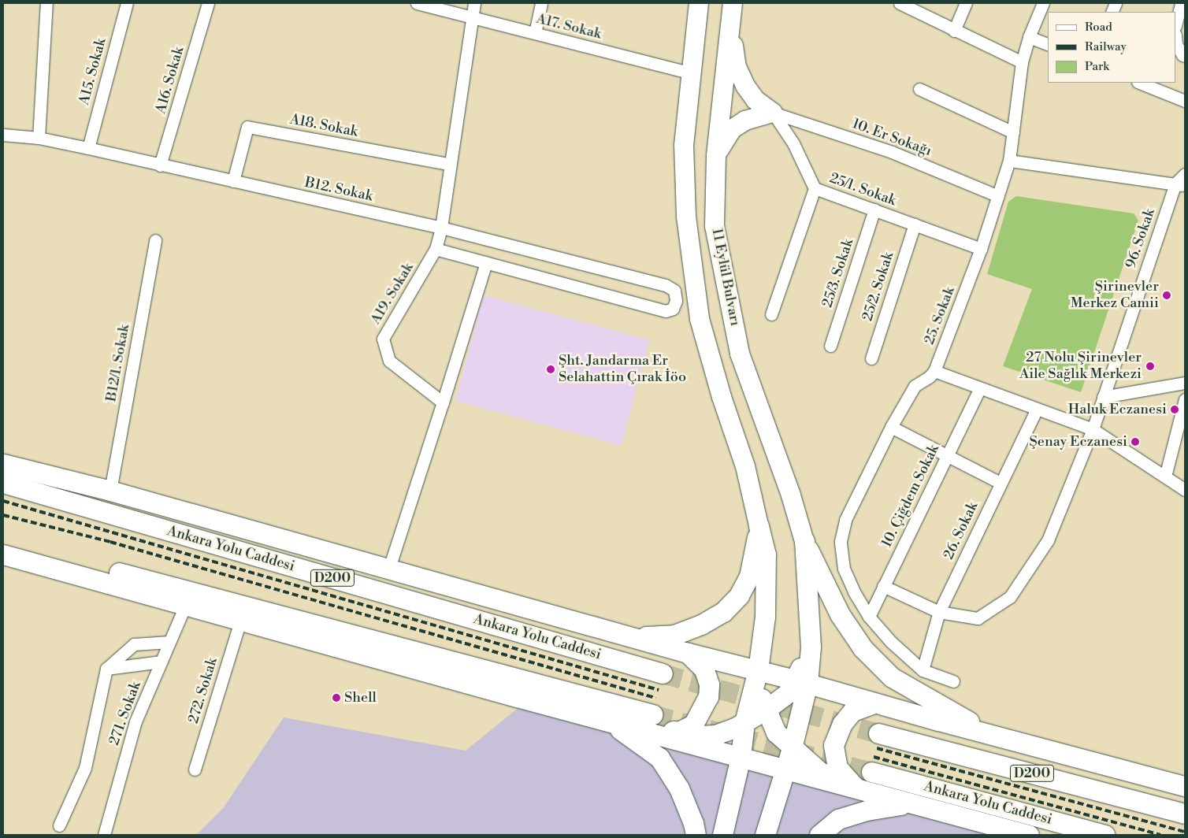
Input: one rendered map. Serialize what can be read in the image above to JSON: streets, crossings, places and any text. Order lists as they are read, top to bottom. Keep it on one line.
{"streets":{"highway":["Ankara Yolu Caddesi","D200"],"main road":["11 Eylül Bulvarı"],"street":["A17. Sokak","A15. Sokak","A16. Sokak","A18. Sokak","10. Er Sokağı","B12. Sokak","25/1. Sokak","96. Sokak","25/3. Sokak","25/2. Sokak","A19. Sokak","25. Sokak","B12/1. Sokak","10. Çiğdem Sokak","26. Sokak","272. Sokak","271. Sokak"]},"crossings":[["A17. Sokak","11 Eylül Bulvarı"],["A17. Sokak","A19. Sokak"],["A15. Sokak","B12. Sokak"],["A16. Sokak","B12. Sokak"],["A18. Sokak","B12. Sokak"],["A18. Sokak","A19. Sokak"],["10. Er Sokağı","25/1. Sokak"],["10. Er Sokağı","25. Sokak"],["B12. Sokak","A19. Sokak"],["25/1. Sokak","25/3. Sokak"],["25/1. Sokak","25/2. Sokak"],["25/1. Sokak","25. Sokak"],["96. Sokak","10. Çiğdem Sokak"],["96. Sokak","26. Sokak"]],"places":["Şirinevler Merkez Camii","27 Nolu Şirinevler Aile Sağlık Merkezi","Şht. Jandarma Er Selahattin Çırak İöo","Haluk Eczanesi","Şenay Eczanesi","Shell"],"legend":["Road","Railway","Park"]}
